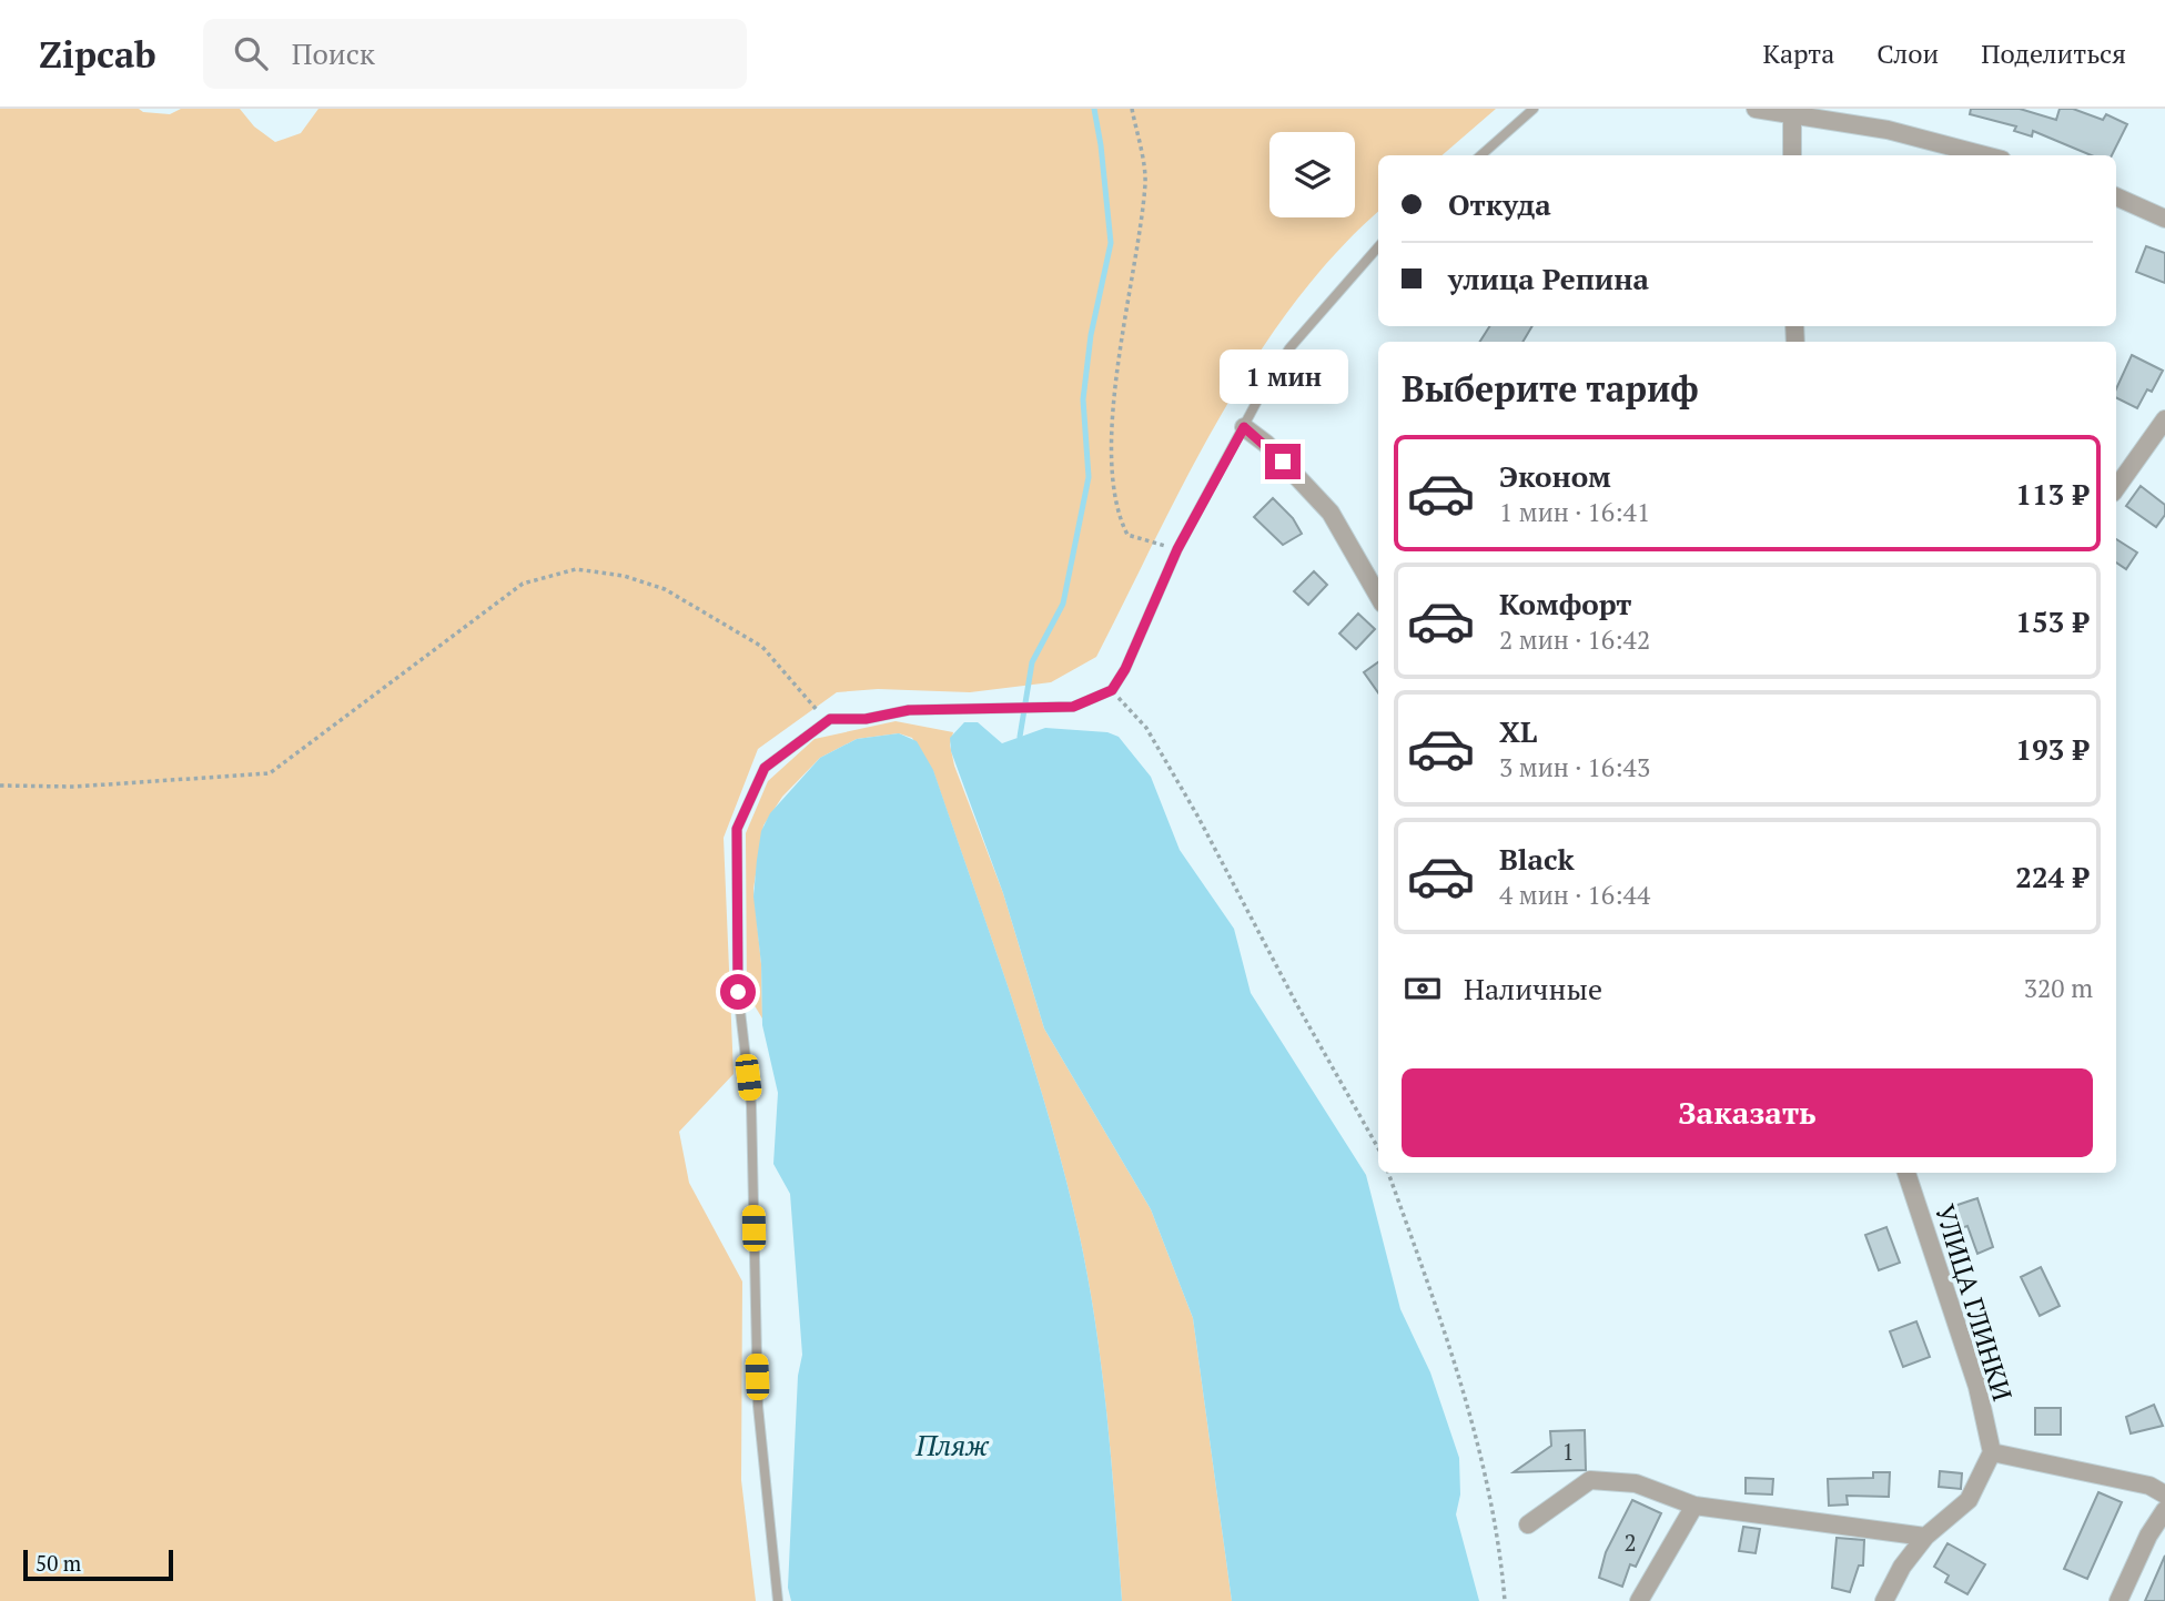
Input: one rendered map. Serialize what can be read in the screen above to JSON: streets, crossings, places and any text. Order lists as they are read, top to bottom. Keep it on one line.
{"streets":{"street":["УЛИЦА ГЛИНКИ"]},"water":["Пляж"],"house_numbers":["1","2"],"scale_bar":"50 m","page":{"header":"Zipcab","search":"Поиск","nav":["Карта","Слои","Поделиться"],"banner":["Откуда","улица Репина"],"heading":"Выберите тариф","bubble":"1 мин","list":[{"name":"Эконом","note":"1 мин · 16:41","value":"113 ₽"},{"name":"Комфорт","note":"2 мин · 16:42","value":"153 ₽"},{"name":"XL","note":"3 мин · 16:43","value":"193 ₽"},{"name":"Black","note":"4 мин · 16:44","value":"224 ₽"}],"pay":["Наличные","320 m"],"buttons":"Заказать","scale":"50 m"}}
